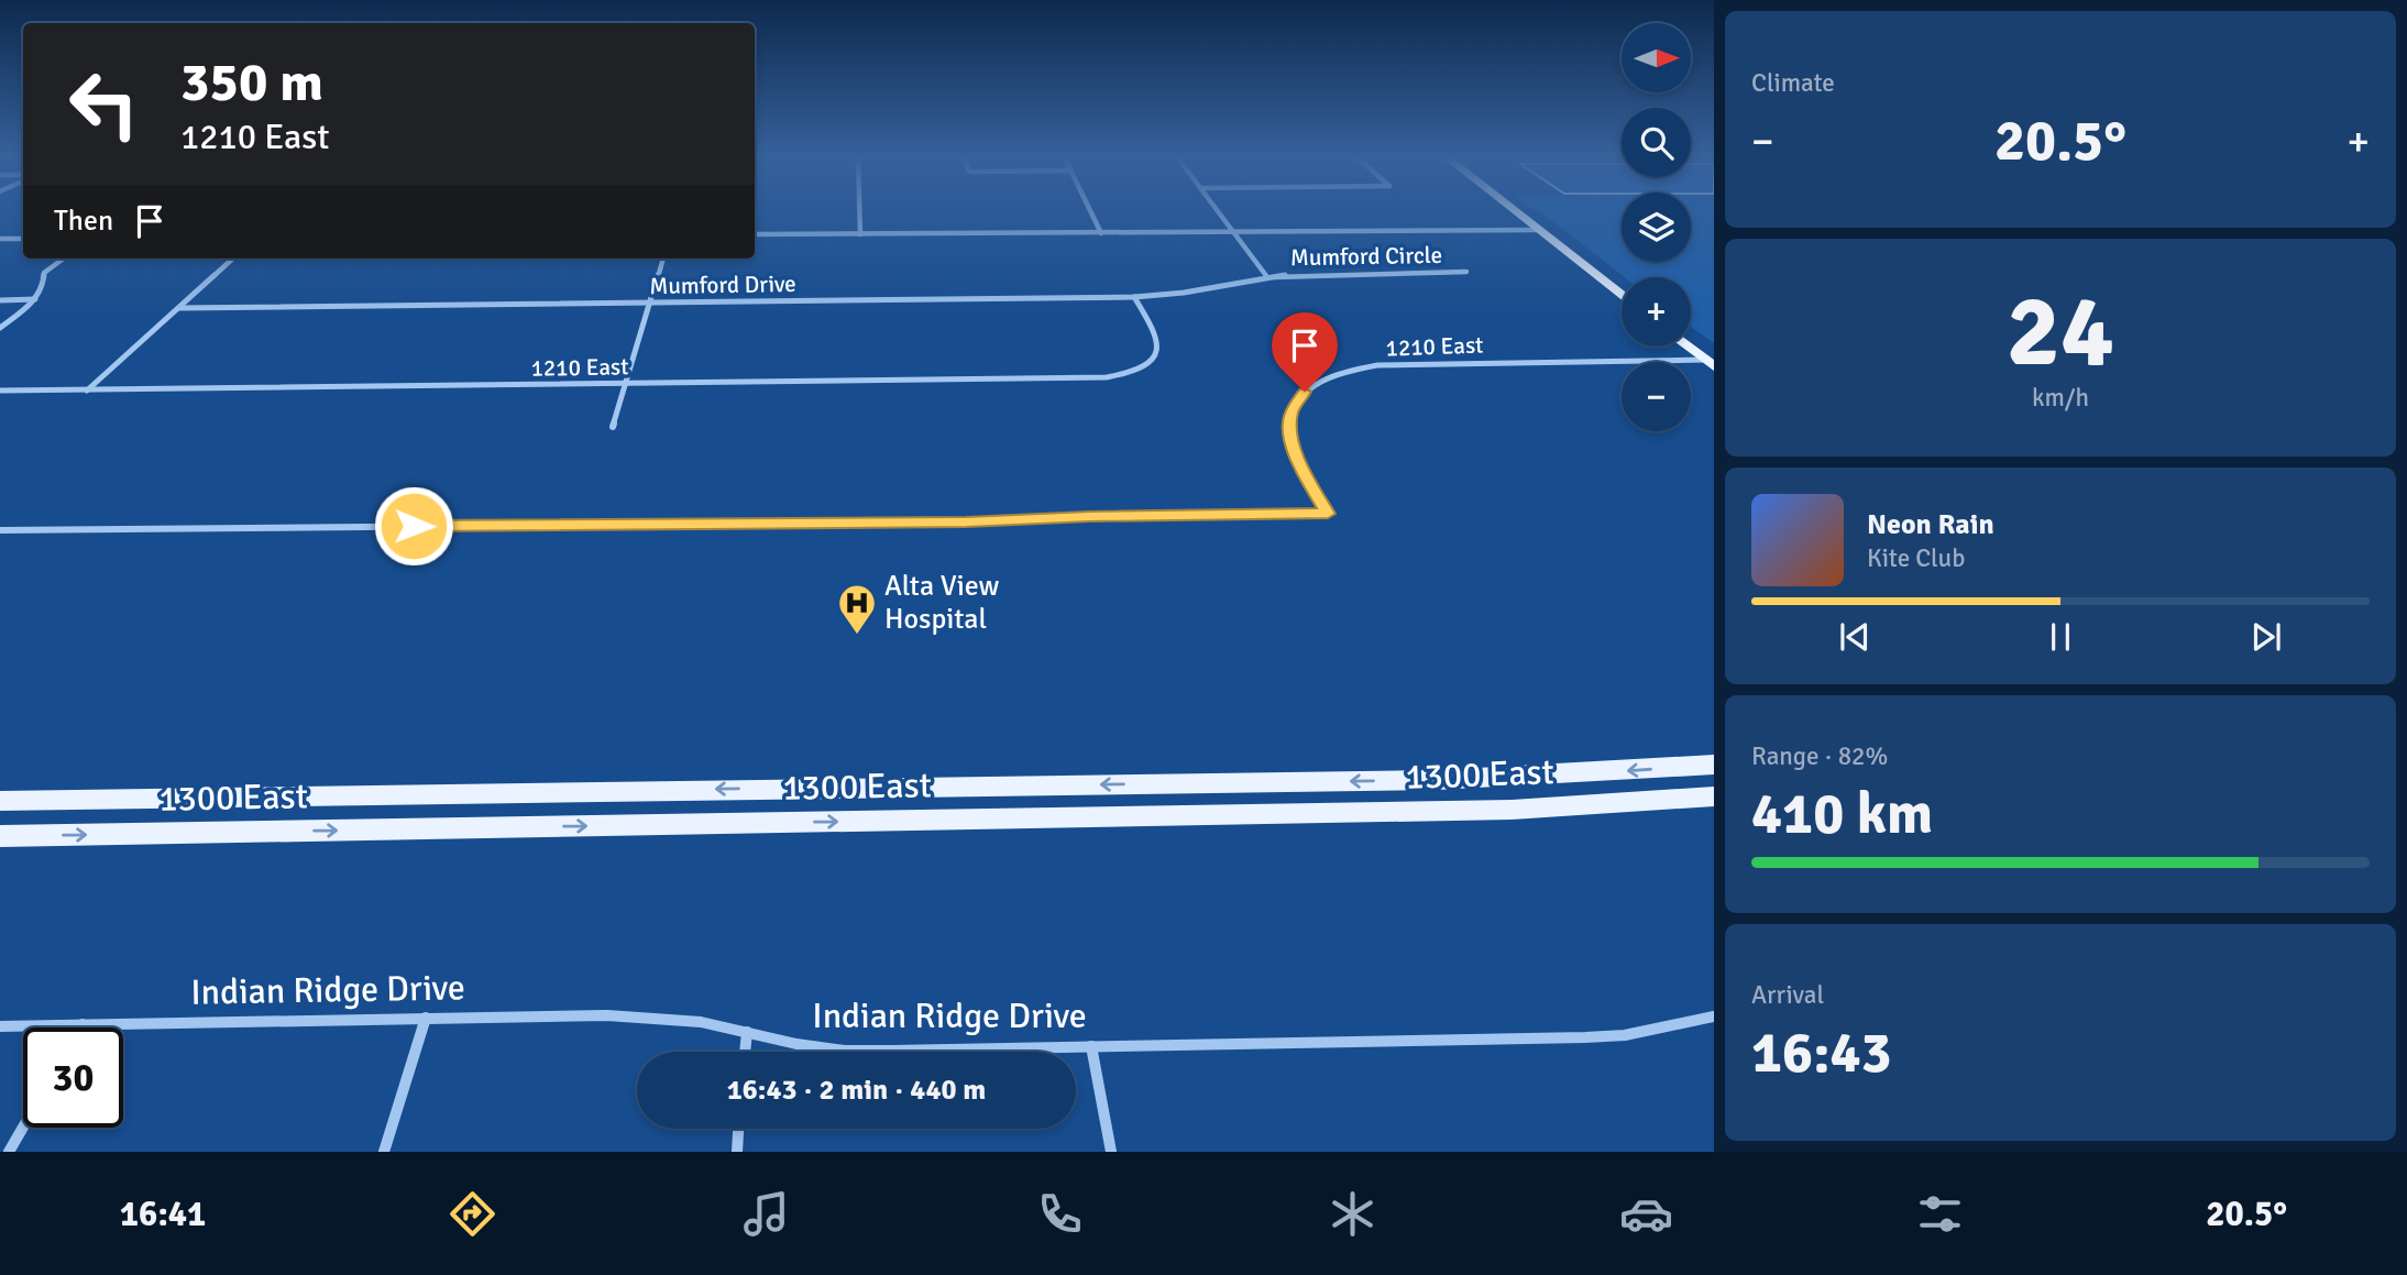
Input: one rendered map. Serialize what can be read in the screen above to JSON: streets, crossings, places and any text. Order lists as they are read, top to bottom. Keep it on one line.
{"streets":{"main road":["1300 East"],"street":["Mumford Circle","Mumford Drive","1210 East","Indian Ridge Drive"]},"crossings":[["Mumford Circle","Mumford Drive"],["Mumford Drive","1210 East"]],"places":{"hospital":["Alta View Hospital"]},"north":"right","page":{"tile":["Climate",["24","km/h"],["Range · 82%","410 km"],["Arrival","16:43"]],"map_buttons":["+","−"],"turn":["350 m","1210 East"],"heat":["−","20.5°","+"],"then":"Then","song":["Neon Rain","Kite Club"],"limit":"30","trip":"16:43 · 2 min · 440 m","tabs":["16:41","20.5°"]}}
